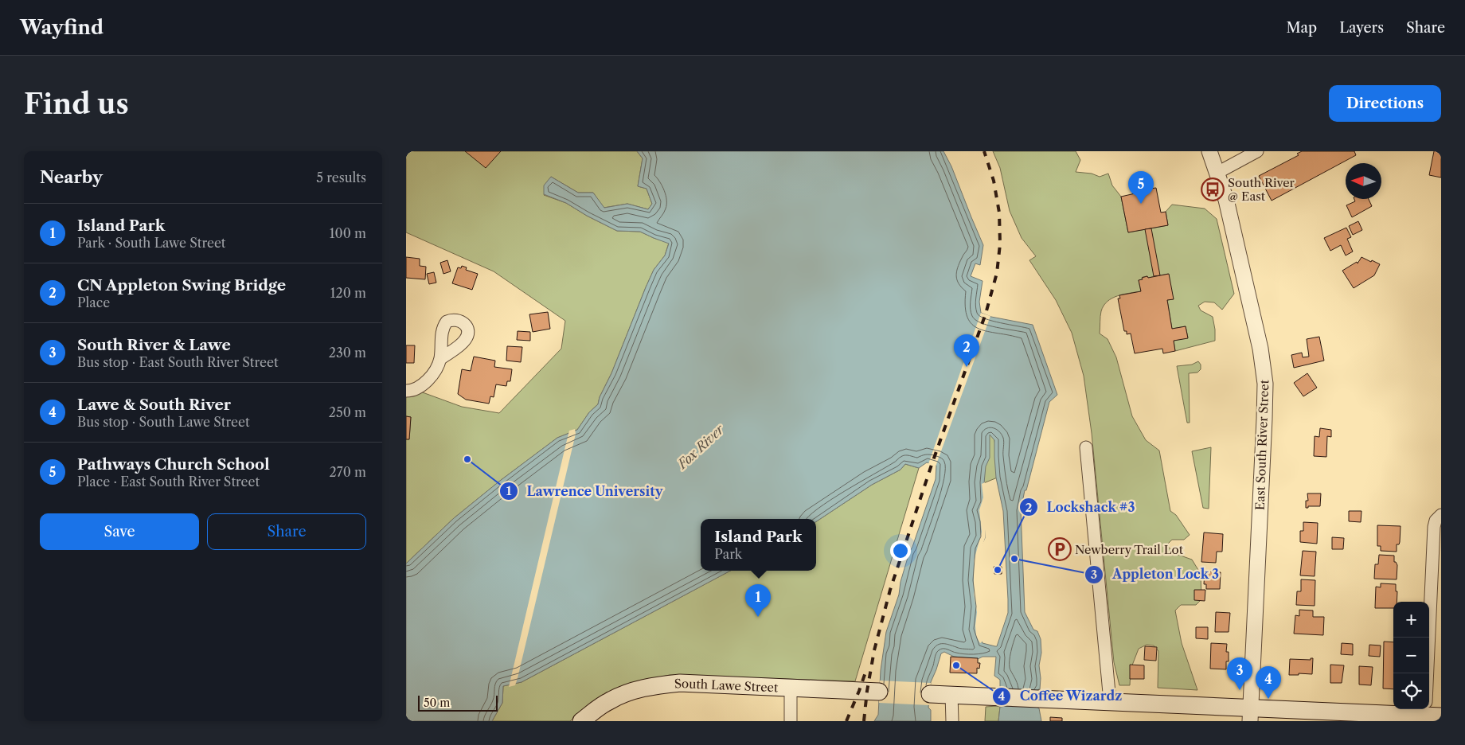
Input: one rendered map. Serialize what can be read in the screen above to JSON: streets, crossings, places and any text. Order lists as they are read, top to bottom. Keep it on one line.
{"streets":{"main road":["South Lawe Street"],"street":["East South River Street"]},"water":["Fox River"],"places":{"bus stop":["South River @ East"],"other":["Lawrence University","Appleton Lock 3","Lockshack #3","Coffee Wizardz"],"parking":["Newberry Trail Lot"]},"scale_bar":"50 m","north":"left","page":{"header":"Wayfind","nav":["Map","Layers","Share"],"buttons":["Directions",["Save","Share"]],"title":"Find us","heading":["Nearby","5 results"],"pins":["5","2","1","3","4"],"list":[{"mark":"1","name":"Island Park","note":"Park · South Lawe Street","value":"100 m"},{"mark":"2","name":"CN Appleton Swing Bridge","note":"Place","value":"120 m"},{"mark":"3","name":"South River & Lawe","note":"Bus stop · East South River Street","value":"230 m"},{"mark":"4","name":"Lawe & South River","note":"Bus stop · South Lawe Street","value":"250 m"},{"mark":"5","name":"Pathways Church School","note":"Place · East South River Street","value":"270 m"}],"popup":["Island Park","Park"],"map_buttons":["+","−"],"scale":"50 m"}}
